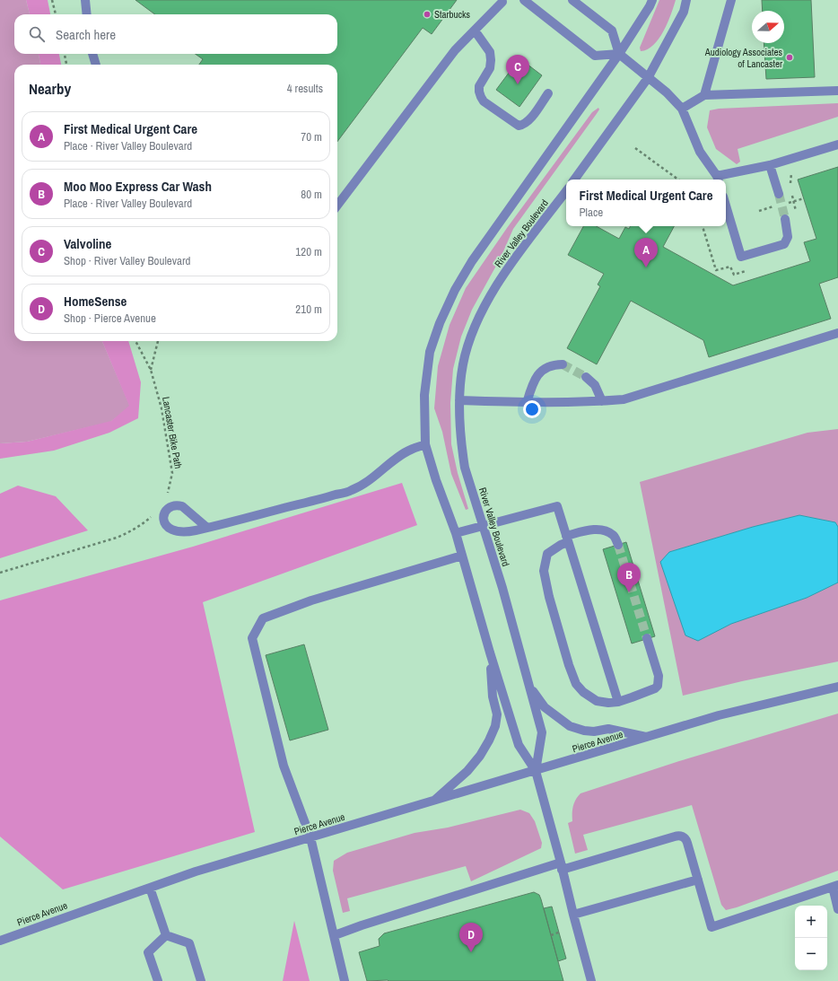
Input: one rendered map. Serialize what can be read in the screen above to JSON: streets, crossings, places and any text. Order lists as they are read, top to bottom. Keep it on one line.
{"streets":{"street":["River Valley Boulevard","Pierce Avenue"],"path":["Lancaster Bike Path"]},"crossings":[["River Valley Boulevard","Pierce Avenue"]],"places":["Starbucks","Audiology Associates of Lancaster"],"north":"right","page":{"search":"Search here","pins":["C","A","B","D"],"heading":["Nearby","4 results"],"list":[{"mark":"A","name":"First Medical Urgent Care","note":"Place · River Valley Boulevard","value":"70 m"},{"mark":"B","name":"Moo Moo Express Car Wash","note":"Place · River Valley Boulevard","value":"80 m"},{"mark":"C","name":"Valvoline","note":"Shop · River Valley Boulevard","value":"120 m"},{"mark":"D","name":"HomeSense","note":"Shop · Pierce Avenue","value":"210 m"}],"popup":["First Medical Urgent Care","Place"],"map_buttons":["+","−"]}}
